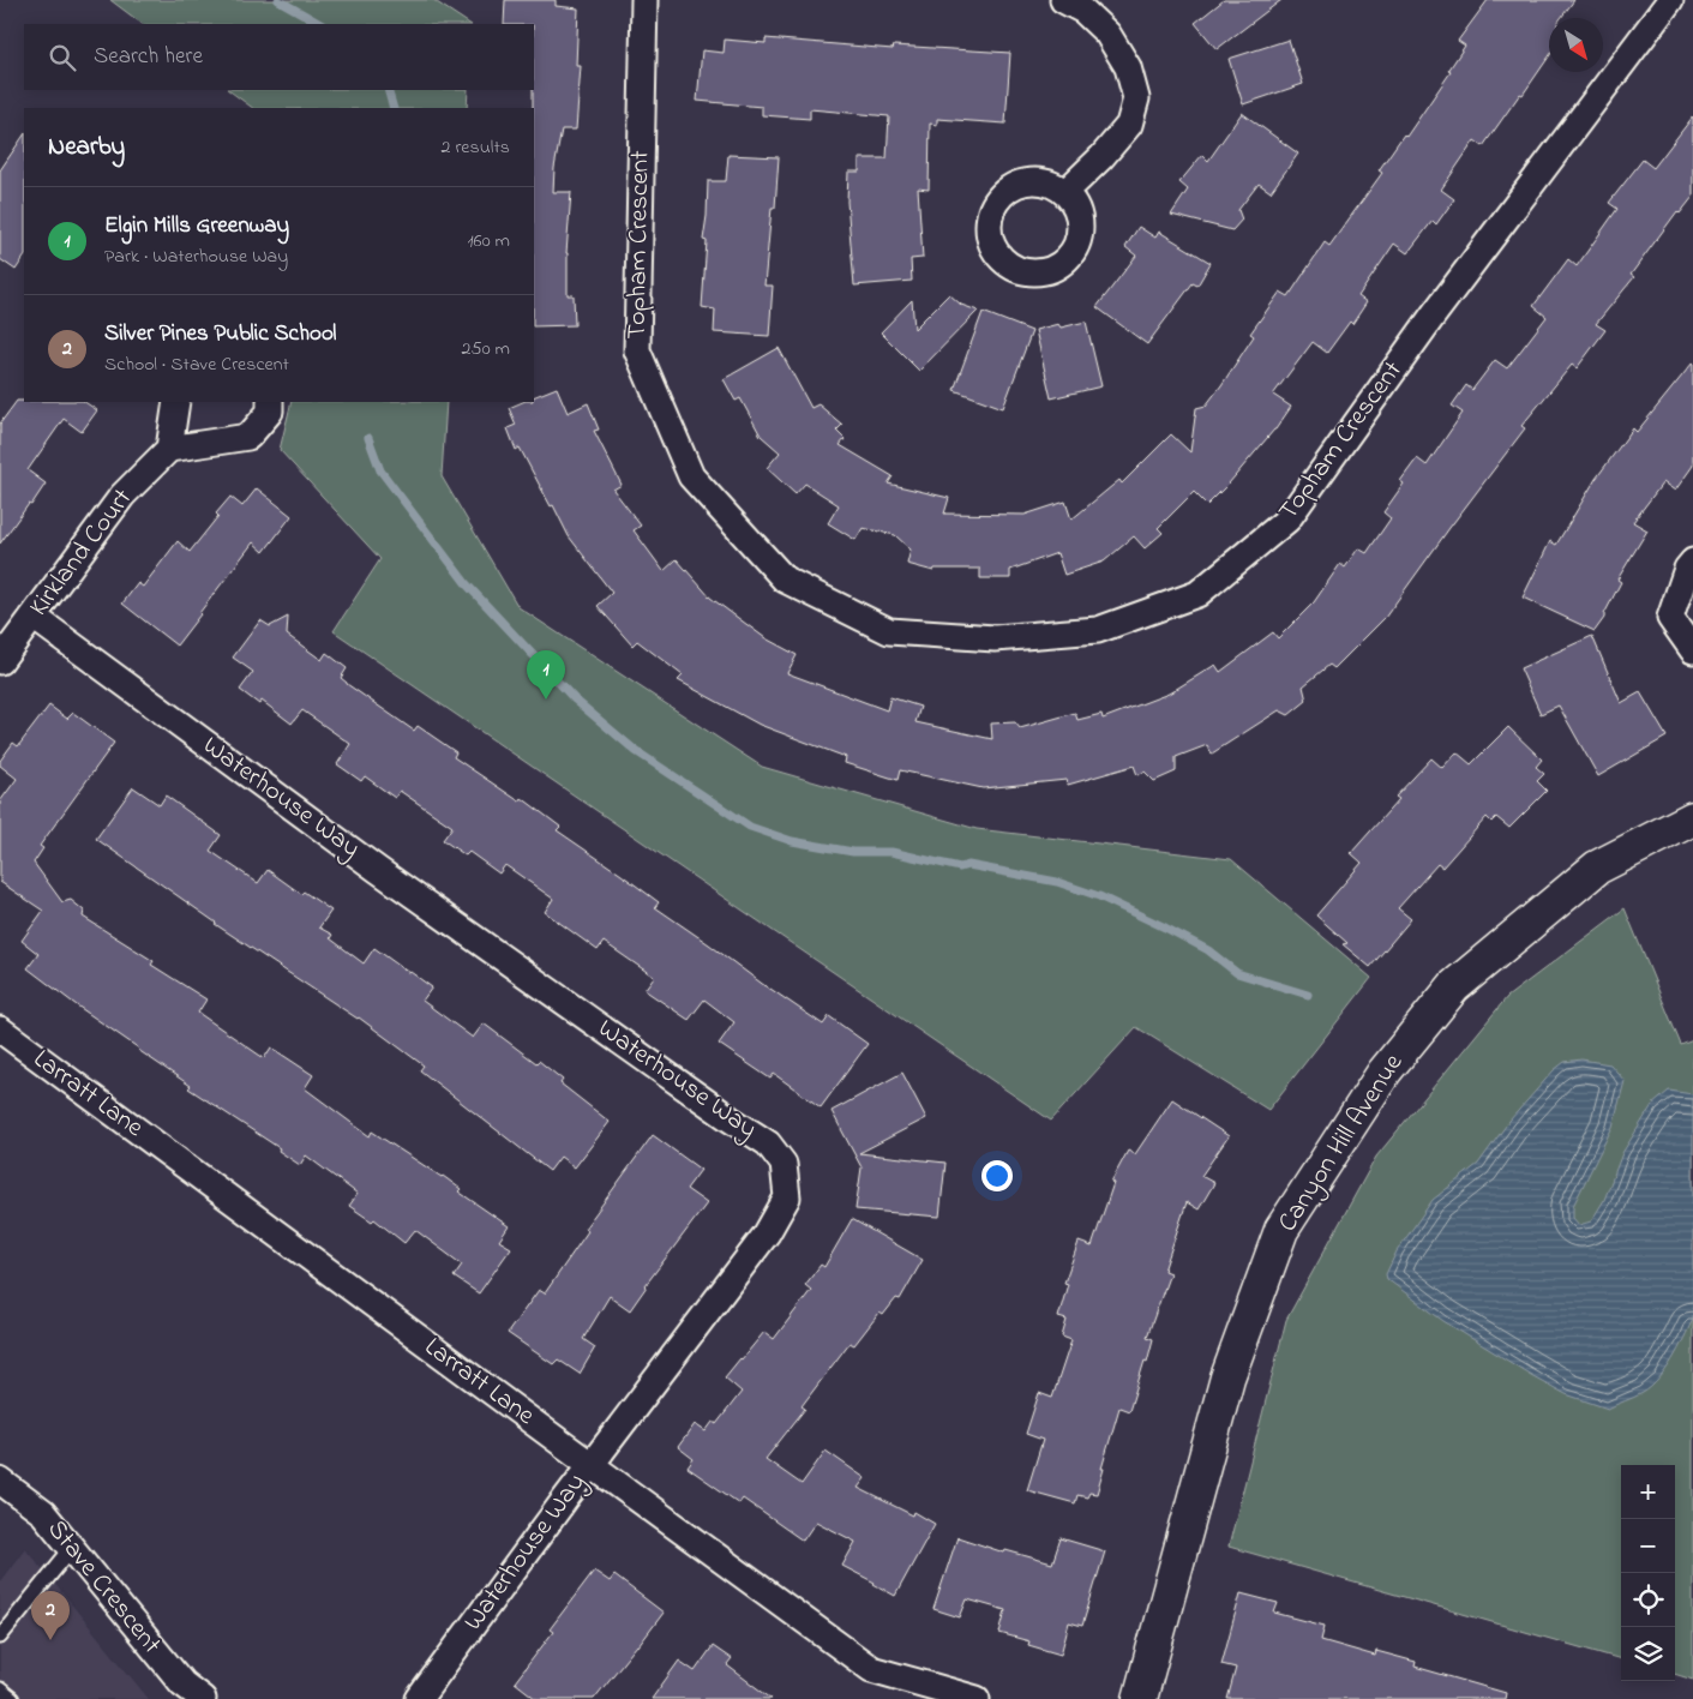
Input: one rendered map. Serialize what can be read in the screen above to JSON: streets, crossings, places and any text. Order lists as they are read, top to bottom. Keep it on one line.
{"streets":{"street":["Topham Crescent","Kirkland Court","Waterhouse Way","Larratt Lane","Canyon Hill Avenue","Stave Crescent"]},"crossings":[["Kirkland Court","Waterhouse Way"],["Waterhouse Way","Larratt Lane"]],"north":"bottom right","page":{"search":"Search here","heading":["Nearby","2 results"],"list":[{"mark":"1","name":"Elgin Mills Greenway","note":"Park · Waterhouse Way","value":"160 m"},{"mark":"2","name":"Silver Pines Public School","note":"School · Stave Crescent","value":"250 m"}],"pins":["1","2"],"map_buttons":["+","−"]}}
